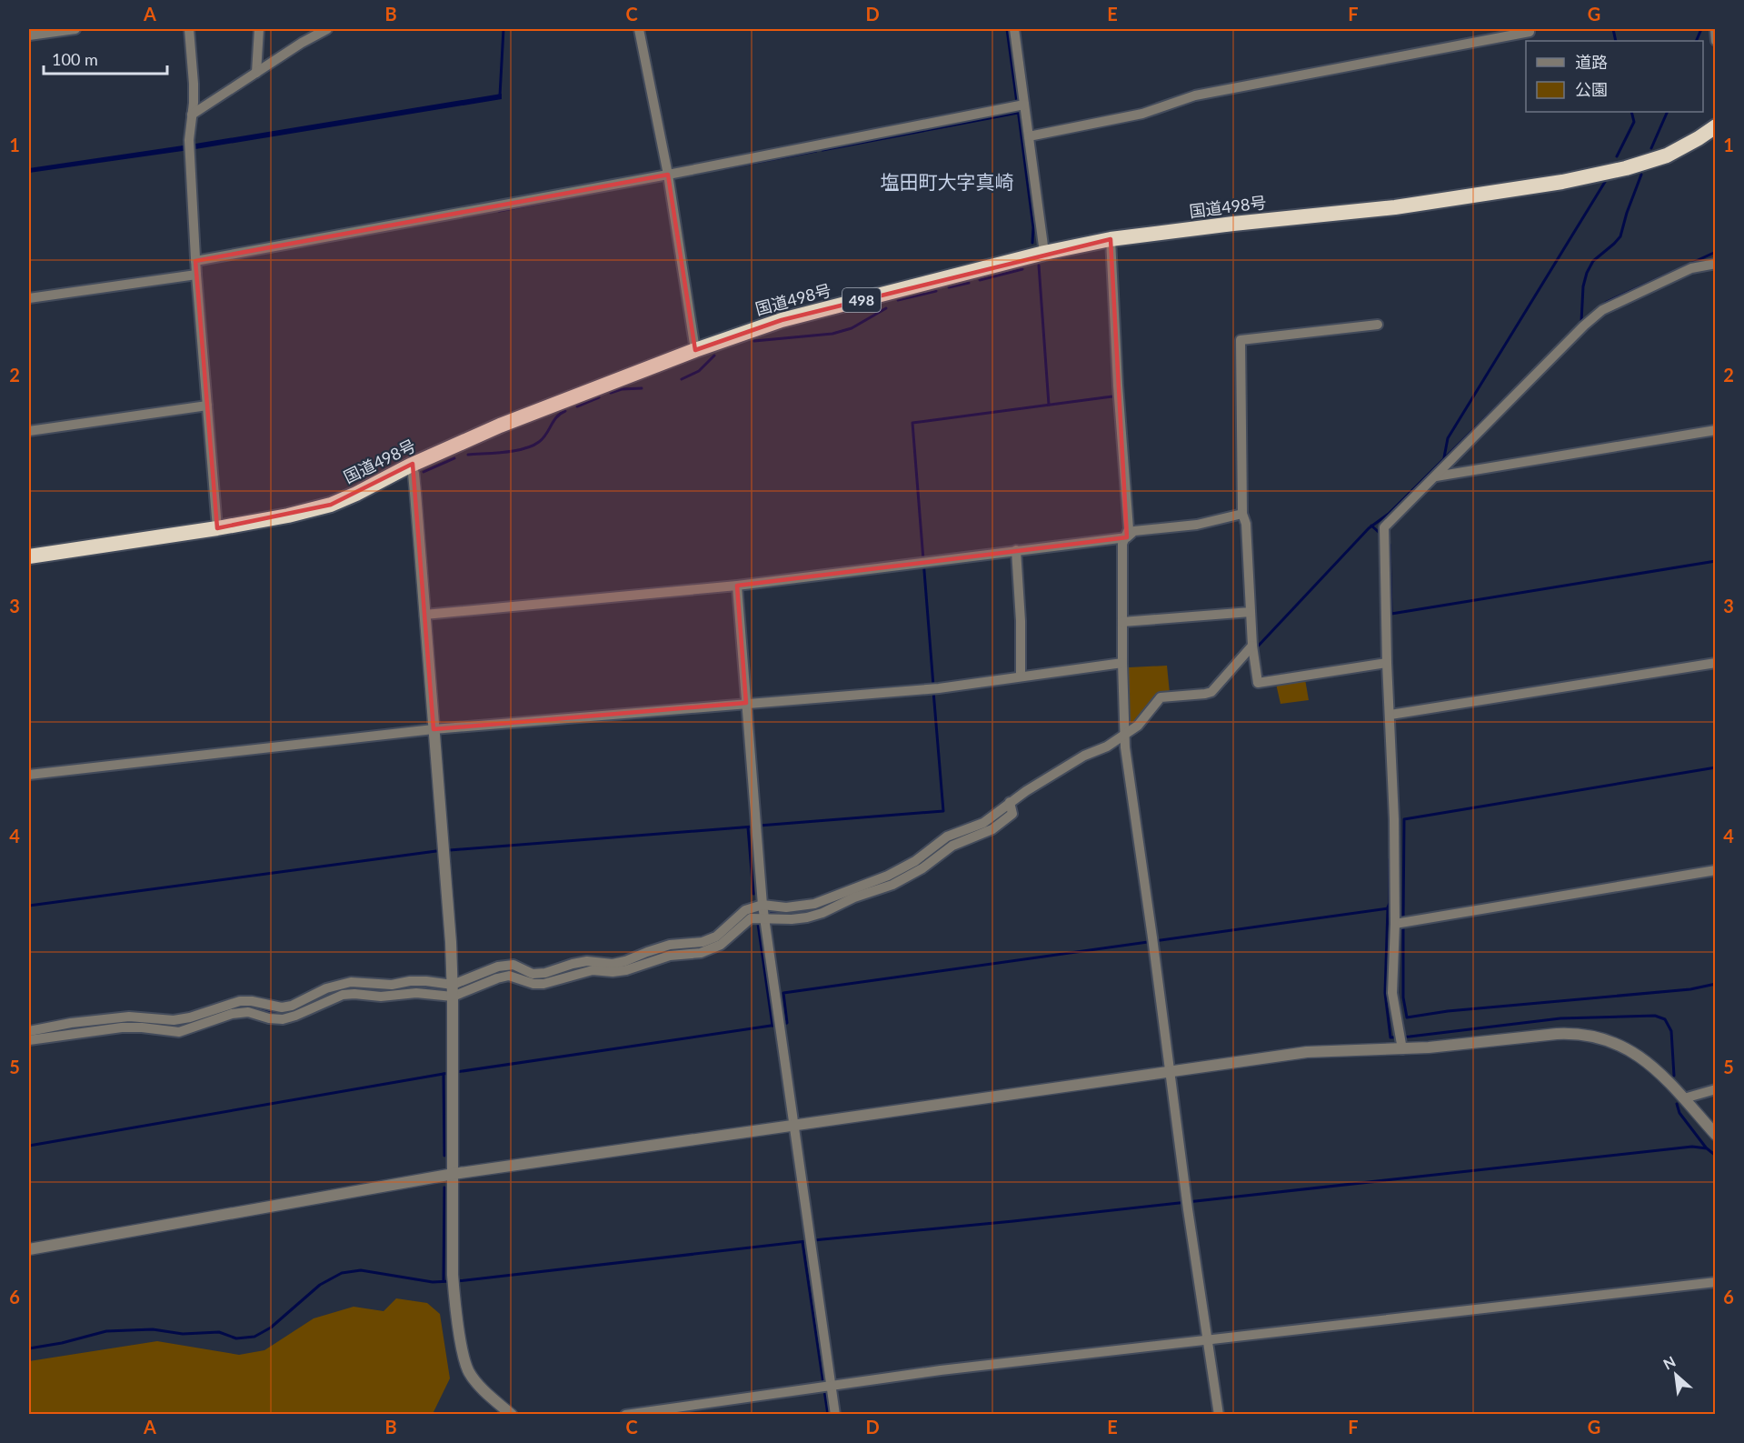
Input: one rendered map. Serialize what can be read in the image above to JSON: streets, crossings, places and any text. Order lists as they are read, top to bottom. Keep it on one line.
{"streets":{"highway":["国道498号","498"]},"districts":["塩田町大字真崎"],"legend":["道路","公園"],"scale_bar":"100 m","north":"top left","grid":{"columns":["A","B","C","D","E","F","G"],"rows":["1","2","3","4","5","6"]}}
